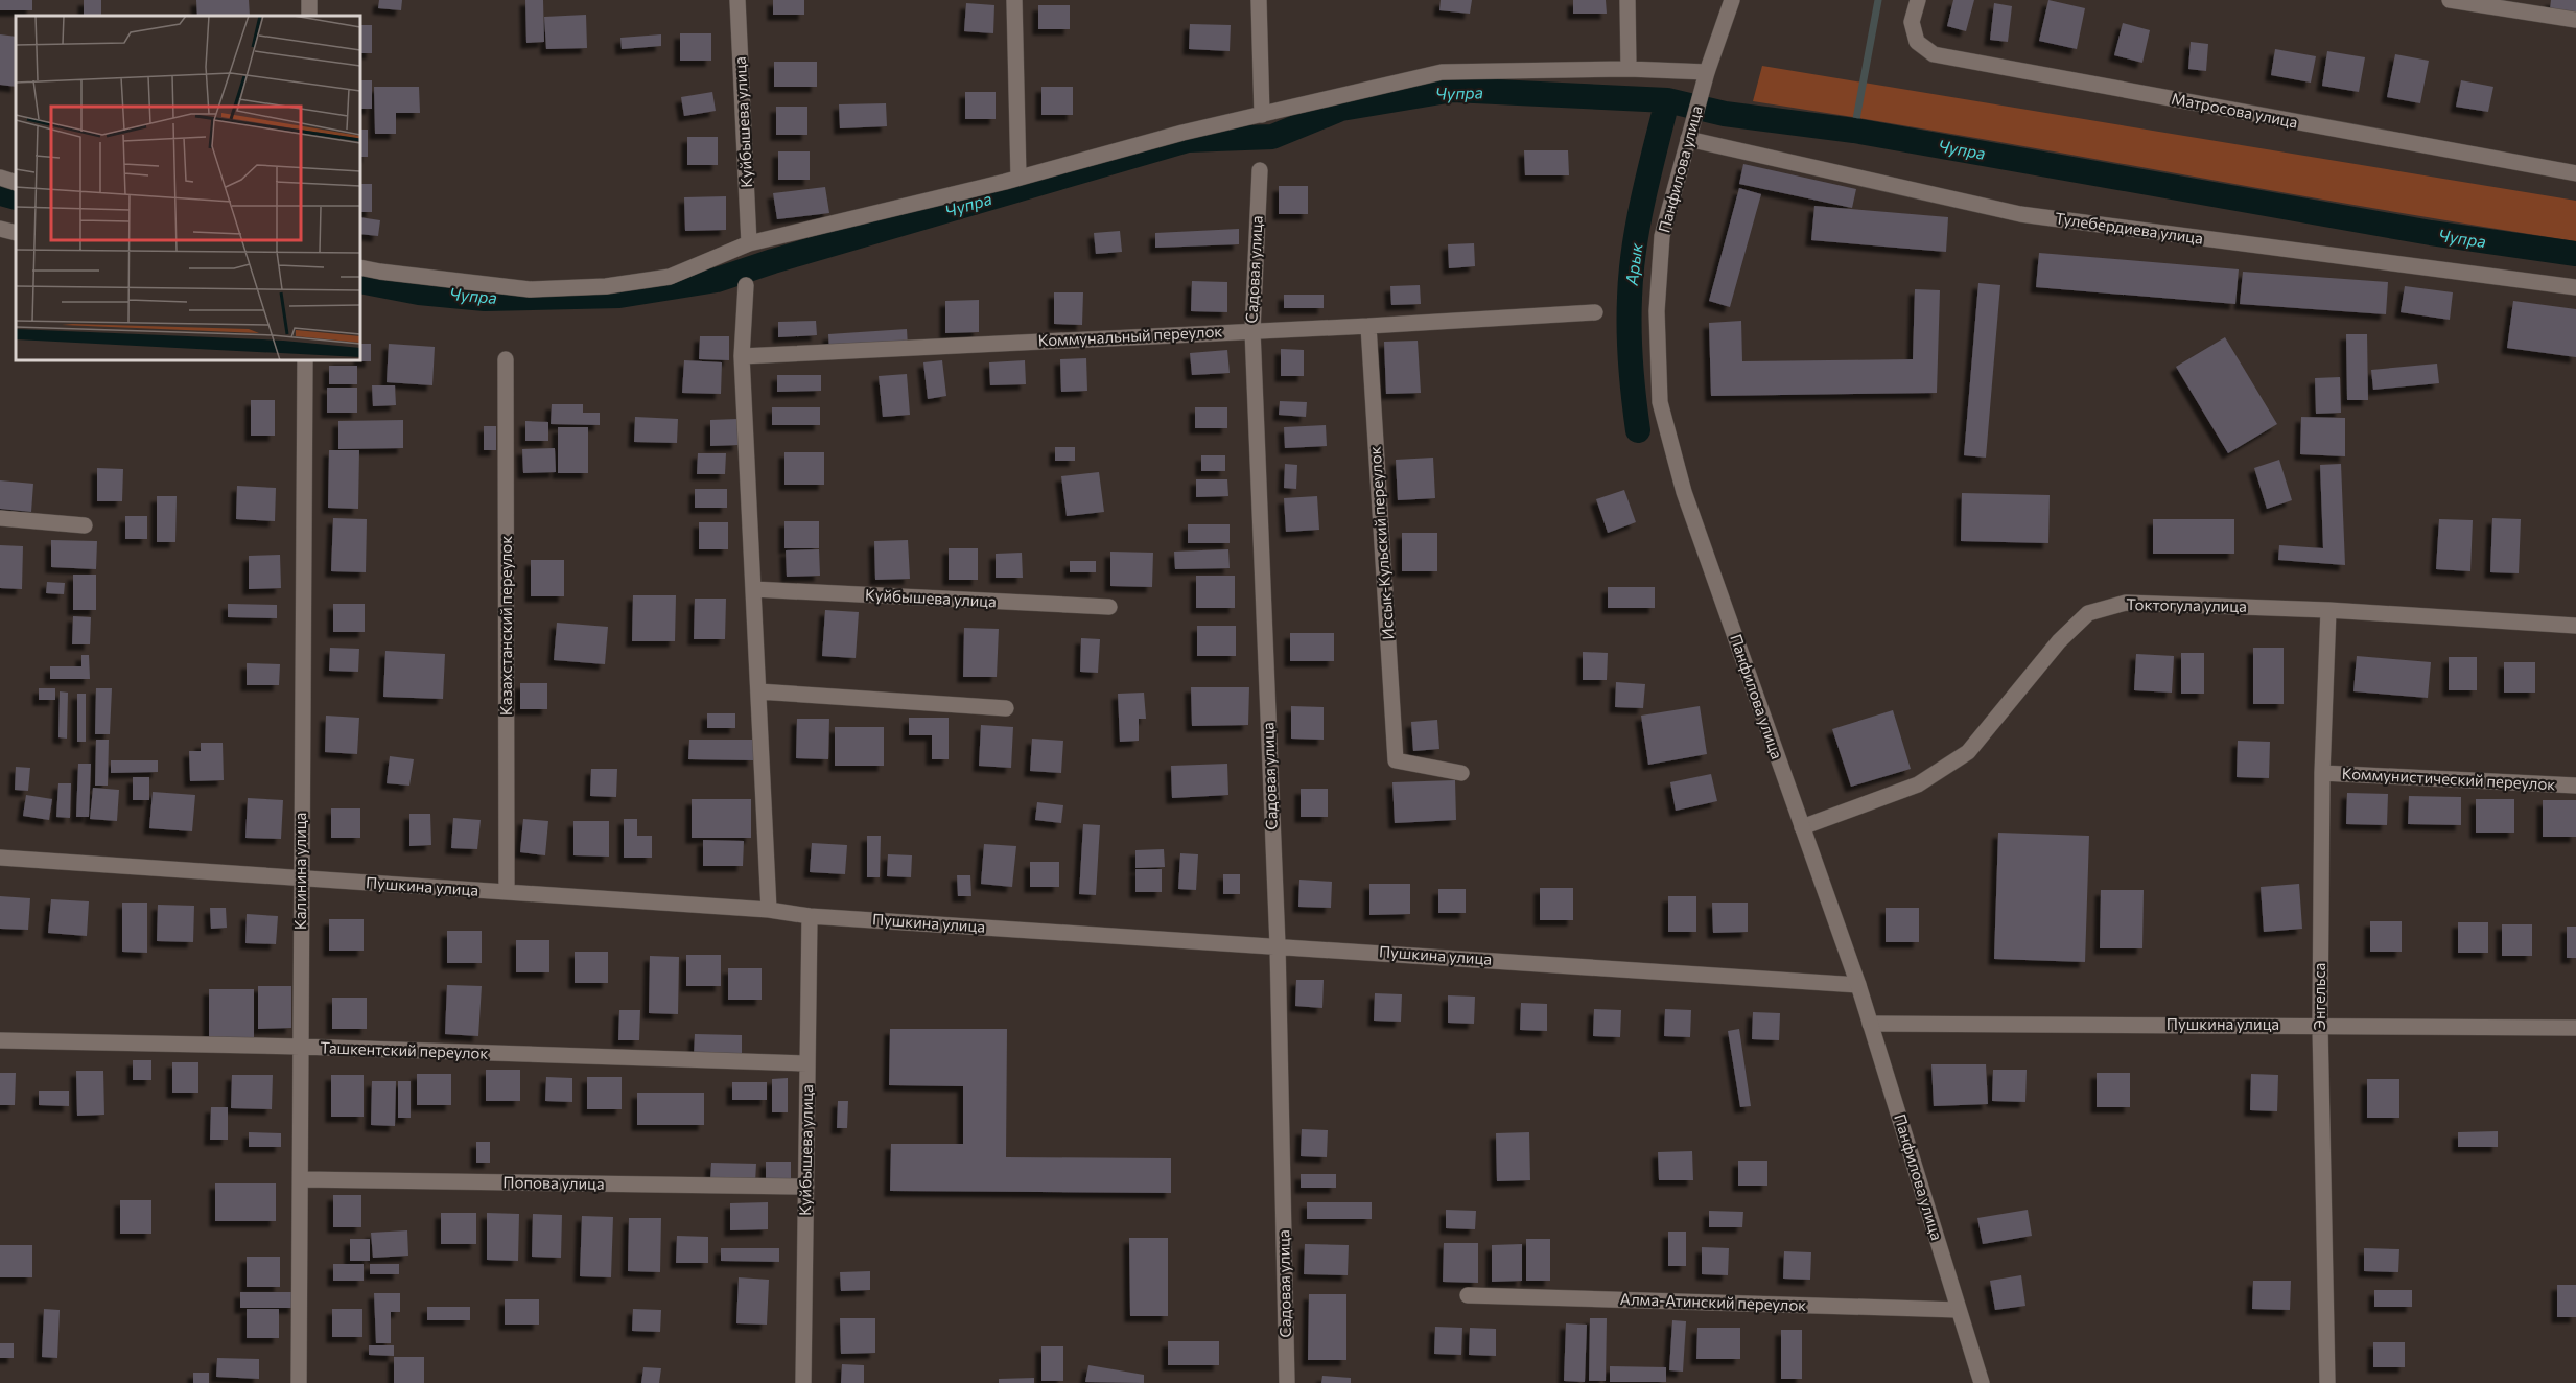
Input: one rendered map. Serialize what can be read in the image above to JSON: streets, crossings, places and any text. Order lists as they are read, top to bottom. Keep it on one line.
{"streets":{"street":["Матросова улица","Куйбышева улица","Панфилова улица","Тулебердиева улица","Садовая улица","Коммунальный переулок","Иссык-Кульский переулок","Токтогула улица","Казахстанский переулок","Коммунистический переулок","Калинина улица","Пушкина улица","Энгельса","Ташкентский переулок","Попова улица","Алма-Атинский переулок"]},"crossings":[["Куйбышева улица","Пушкина улица"],["Куйбышева улица","Ташкентский переулок"],["Куйбышева улица","Попова улица"],["Панфилова улица","Тулебердиева улица"],["Панфилова улица","Токтогула улица"],["Панфилова улица","Пушкина улица"],["Панфилова улица","Алма-Атинский переулок"],["Садовая улица","Коммунальный переулок"],["Садовая улица","Пушкина улица"],["Коммунальный переулок","Иссык-Кульский переулок"],["Токтогула улица","Энгельса"],["Казахстанский переулок","Пушкина улица"],["Коммунистический переулок","Энгельса"],["Калинина улица","Пушкина улица"],["Калинина улица","Ташкентский переулок"],["Калинина улица","Попова улица"],["Пушкина улица","Энгельса"]],"water":["Чупра","Арык"]}
